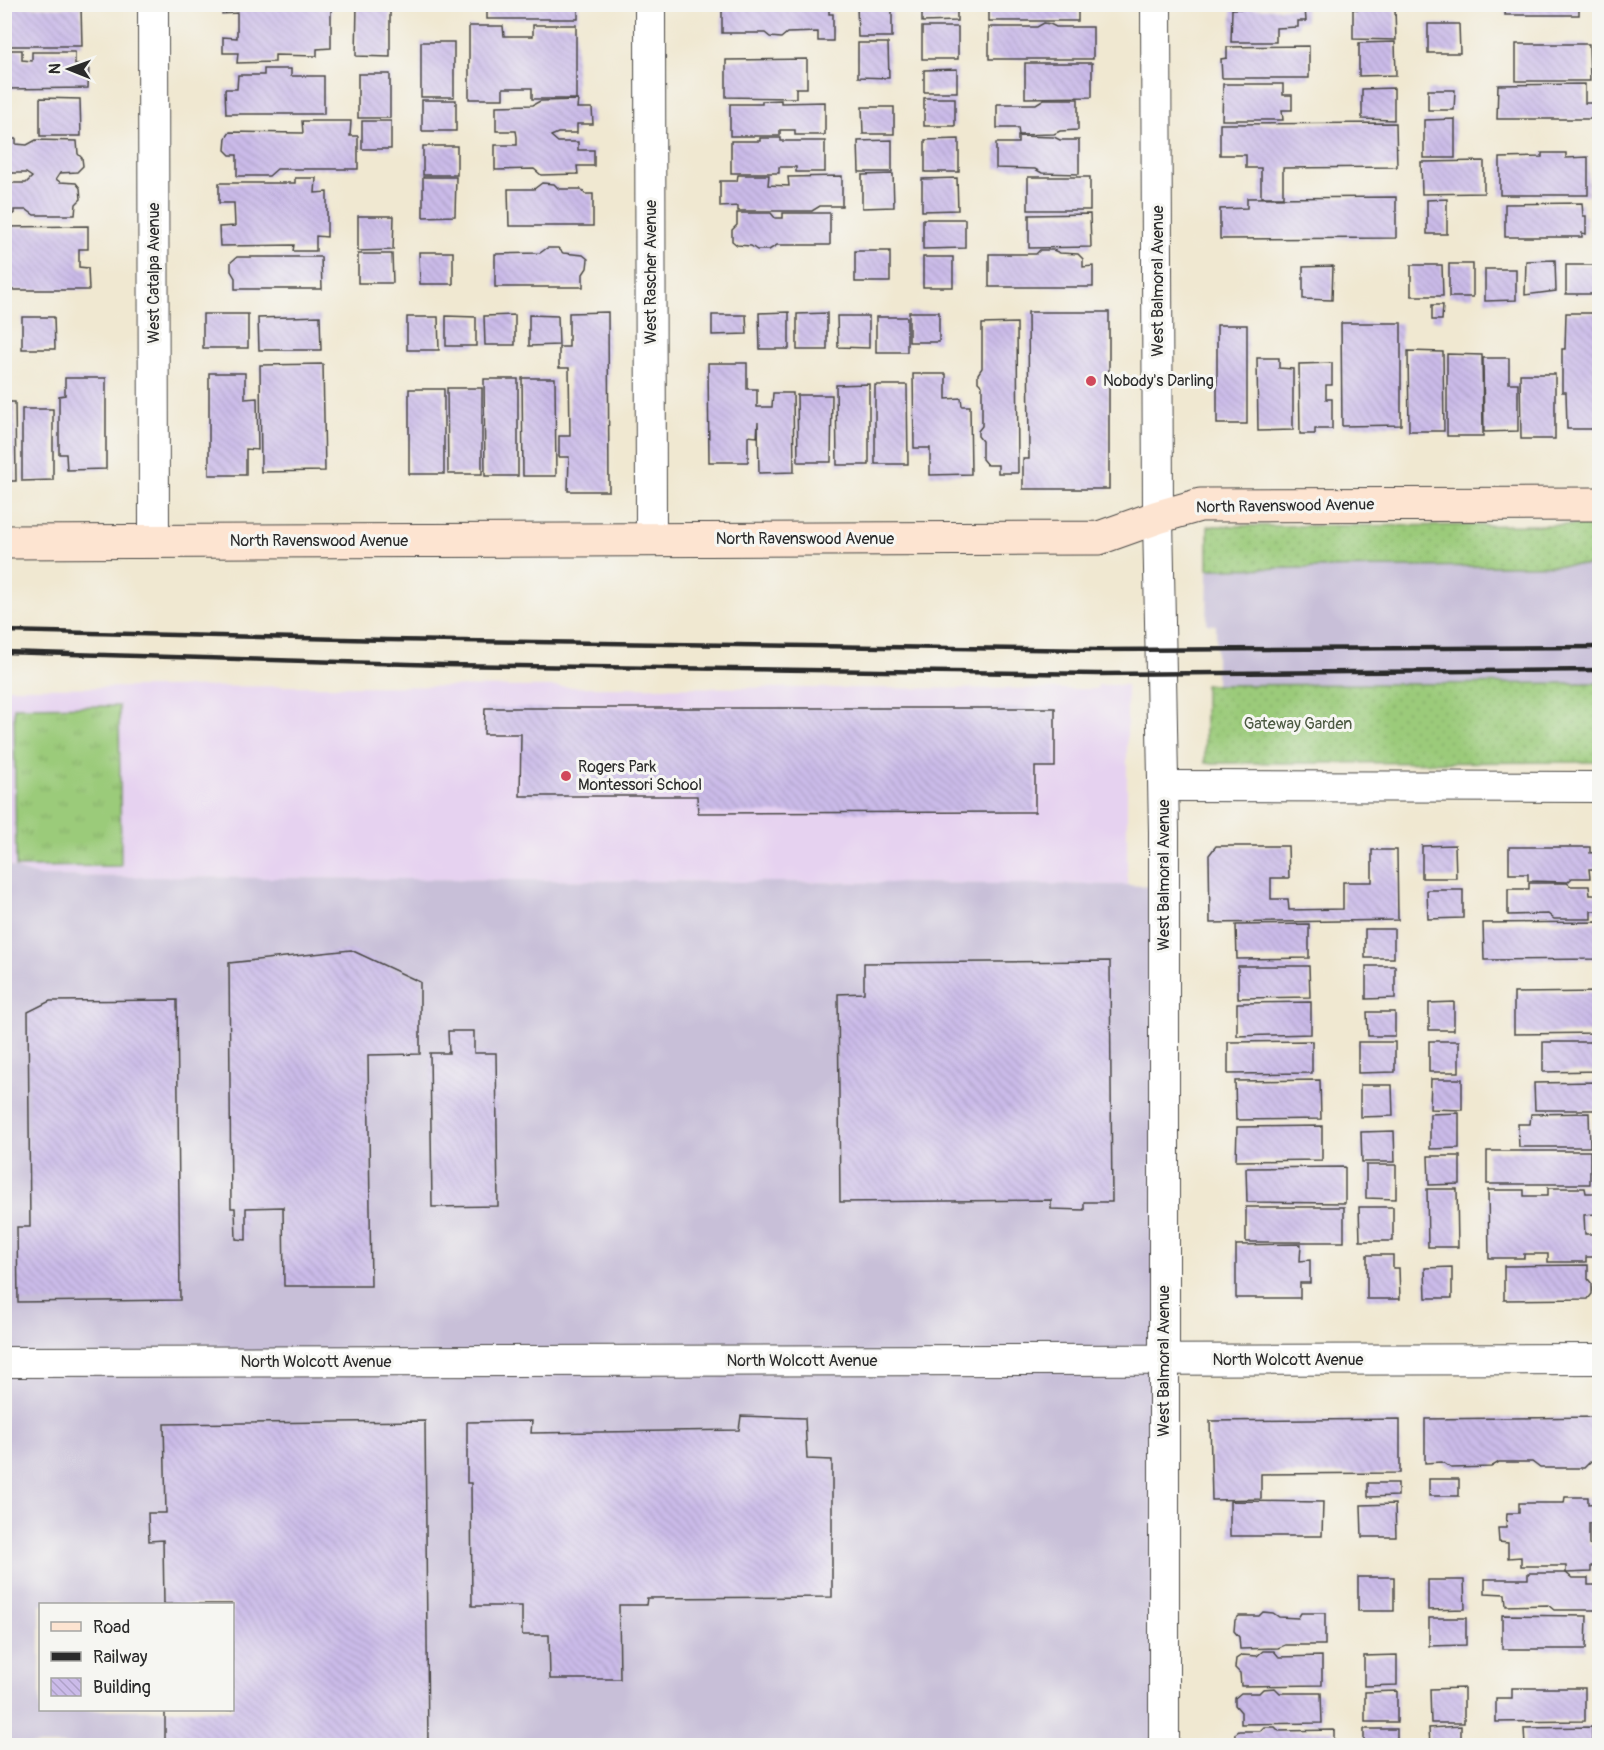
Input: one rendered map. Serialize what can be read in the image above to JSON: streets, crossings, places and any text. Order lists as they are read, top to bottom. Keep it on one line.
{"streets":{"street":["West Rascher Avenue","West Catalpa Avenue","West Balmoral Avenue","North Ravenswood Avenue","North Wolcott Avenue"]},"crossings":[["West Rascher Avenue","North Ravenswood Avenue"],["West Catalpa Avenue","North Ravenswood Avenue"],["West Balmoral Avenue","North Ravenswood Avenue"],["West Balmoral Avenue","North Wolcott Avenue"]],"parks":["Gateway Garden"],"places":["Nobody's Darling","Rogers Park Montessori School"],"legend":["Road","Railway","Building"],"north":"left"}
